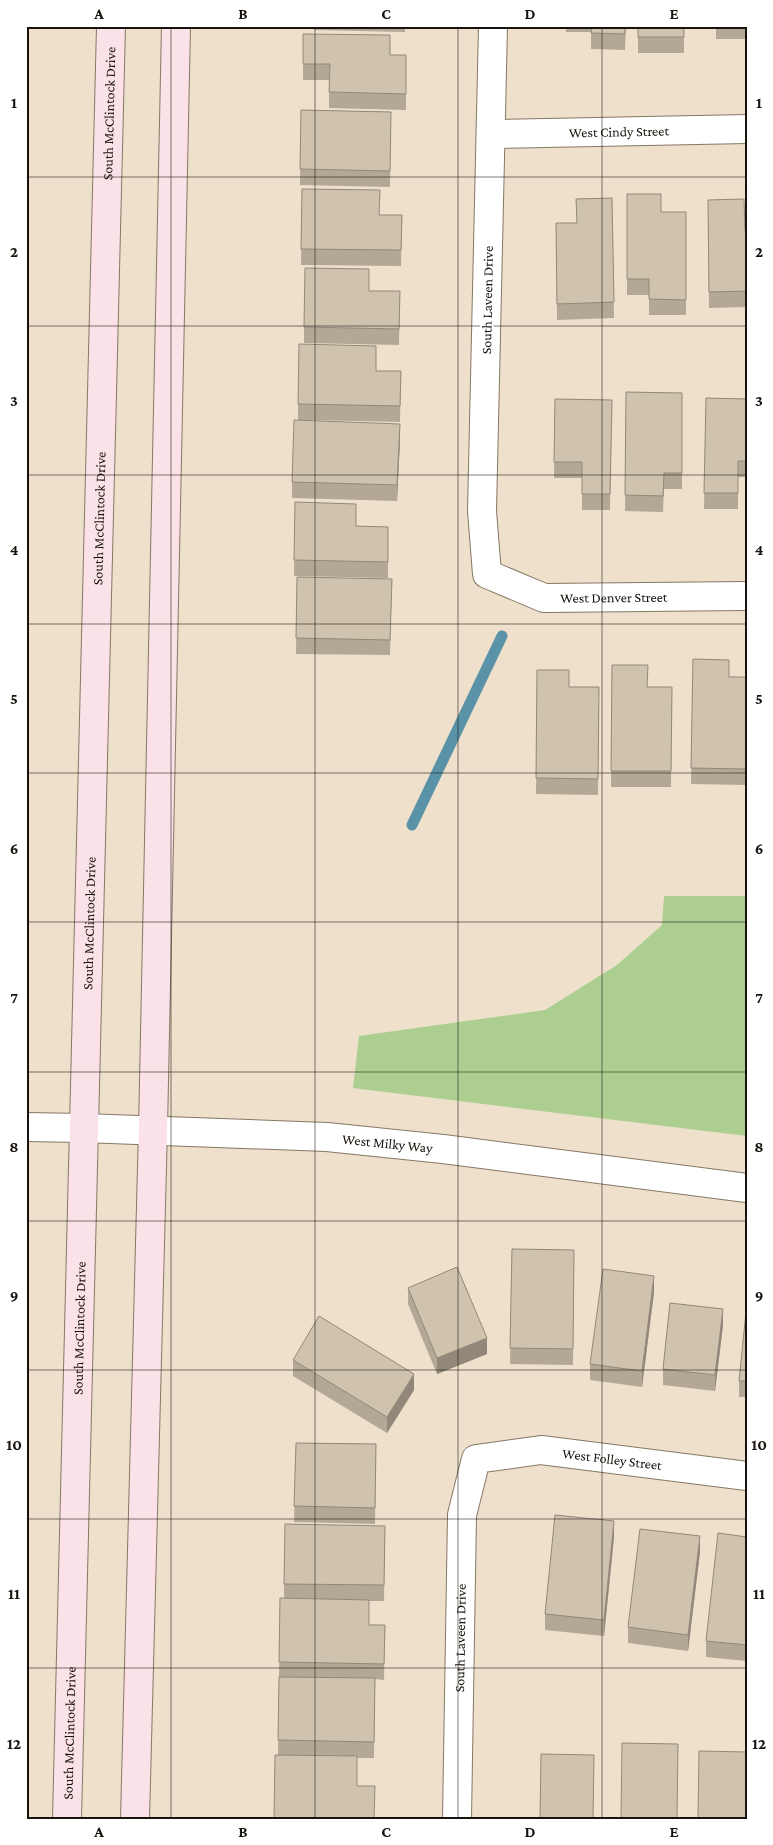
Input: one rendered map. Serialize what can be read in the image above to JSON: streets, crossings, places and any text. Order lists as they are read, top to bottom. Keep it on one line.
{"streets":{"main road":["South McClintock Drive"],"street":["West Cindy Street","South Laveen Drive","West Denver Street","West Milky Way","West Folley Street"]},"crossings":[["South McClintock Drive","West Milky Way"],["West Cindy Street","South Laveen Drive"],["South Laveen Drive","West Denver Street"],["South Laveen Drive","West Folley Street"]],"grid":{"columns":["A","B","C","D","E"],"rows":["1","2","3","4","5","6","7","8","9","10","11","12"]}}
